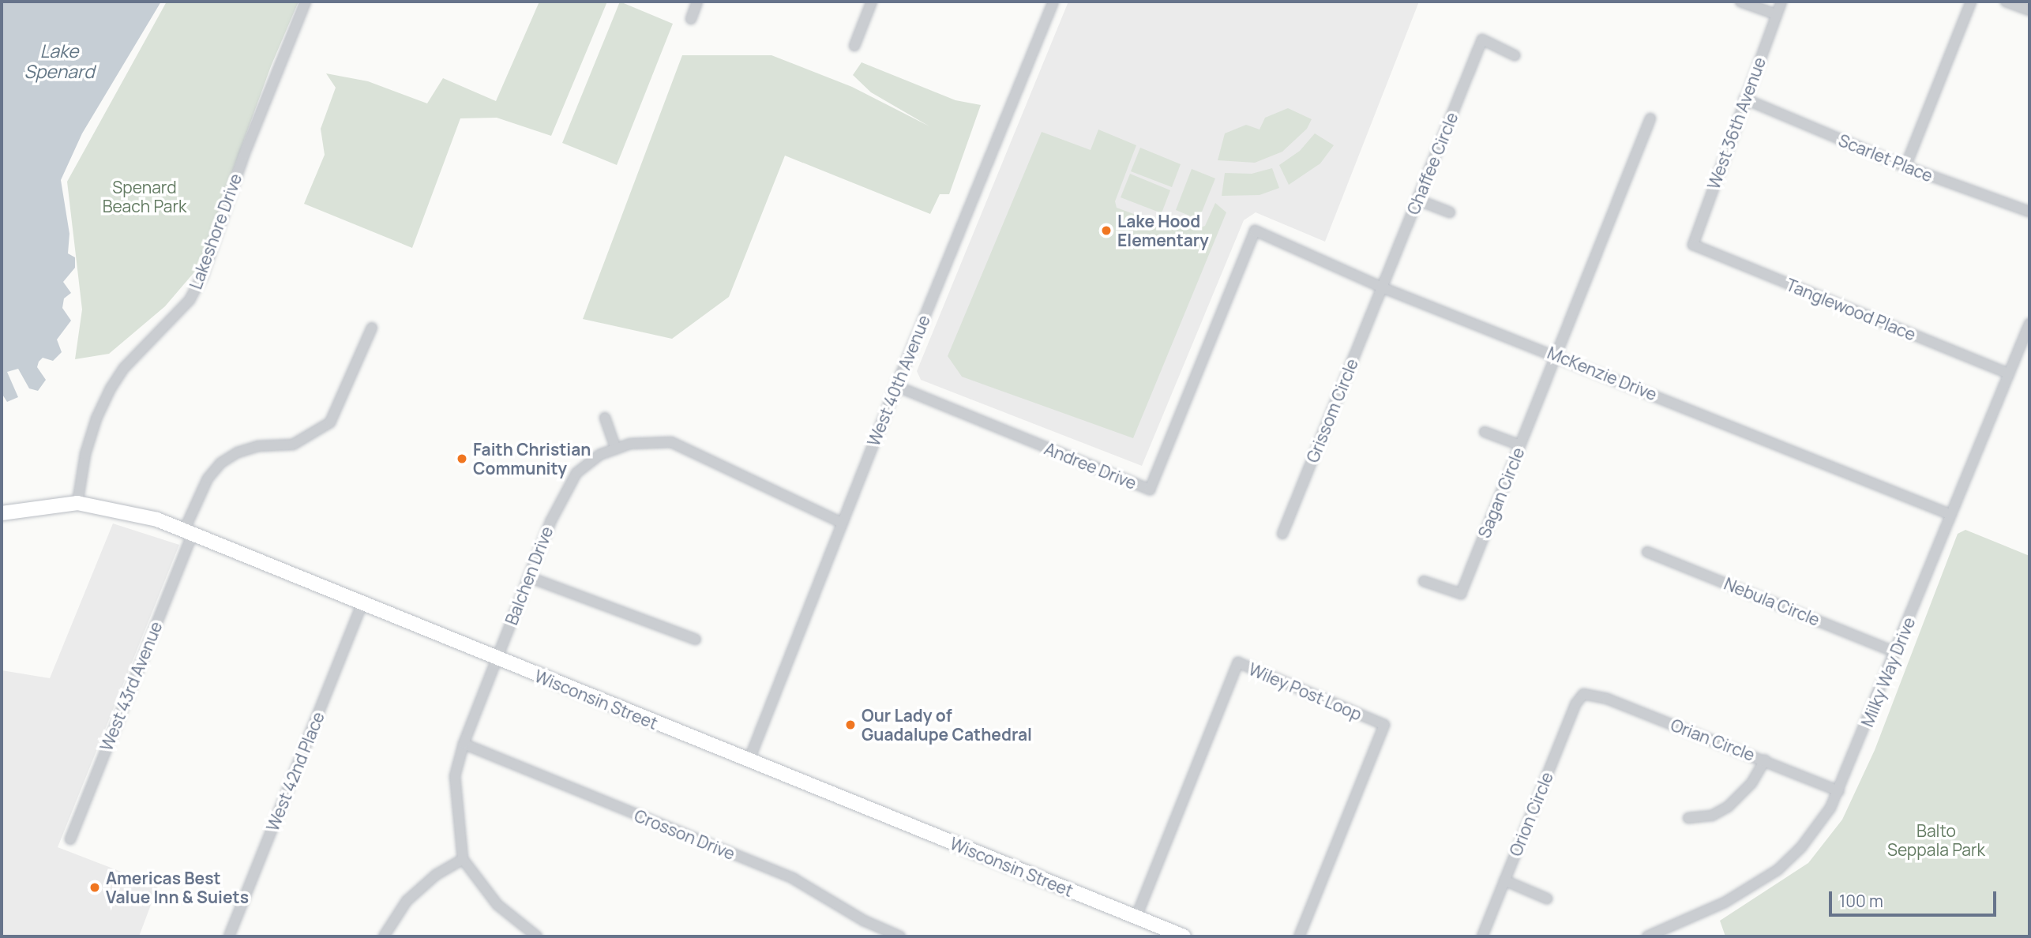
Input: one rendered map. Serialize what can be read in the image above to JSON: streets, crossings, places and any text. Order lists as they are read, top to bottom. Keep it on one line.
{"streets":{"street":["West 36th Avenue","Scarlet Place","Chaffee Circle","Lakeshore Drive","Tanglewood Place","McKenzie Drive","West 40th Avenue","Grissom Circle","Andree Drive","Sagan Circle","Balchen Drive","Nebula Circle","Milky Way Drive","West 43rd Avenue","Wiley Post Loop","Wisconsin Street","Orian Circle","West 42nd Place","Orion Circle","Crosson Drive"]},"crossings":[["West 36th Avenue","Scarlet Place"],["West 36th Avenue","Tanglewood Place"],["Chaffee Circle","McKenzie Drive"],["Chaffee Circle","Grissom Circle"],["Lakeshore Drive","Wisconsin Street"],["Tanglewood Place","Milky Way Drive"],["McKenzie Drive","Grissom Circle"],["McKenzie Drive","Andree Drive"],["McKenzie Drive","Sagan Circle"],["McKenzie Drive","Milky Way Drive"],["West 40th Avenue","Andree Drive"],["West 40th Avenue","Balchen Drive"],["West 40th Avenue","Wisconsin Street"],["Balchen Drive","Wisconsin Street"],["Balchen Drive","Crosson Drive"],["Nebula Circle","Milky Way Drive"],["Milky Way Drive","Orian Circle"],["West 43rd Avenue","Wisconsin Street"],["Wiley Post Loop","Wisconsin Street"],["Wisconsin Street","West 42nd Place"],["Orian Circle","Orion Circle"]],"water":["Lake Spenard"],"parks":["Spenard Beach Park","Balto Seppala Park"],"places":["Lake Hood Elementary","Faith Christian Community","Our Lady of Guadalupe Cathedral","Americas Best Value Inn & Suiets"],"scale_bar":"100 m"}
